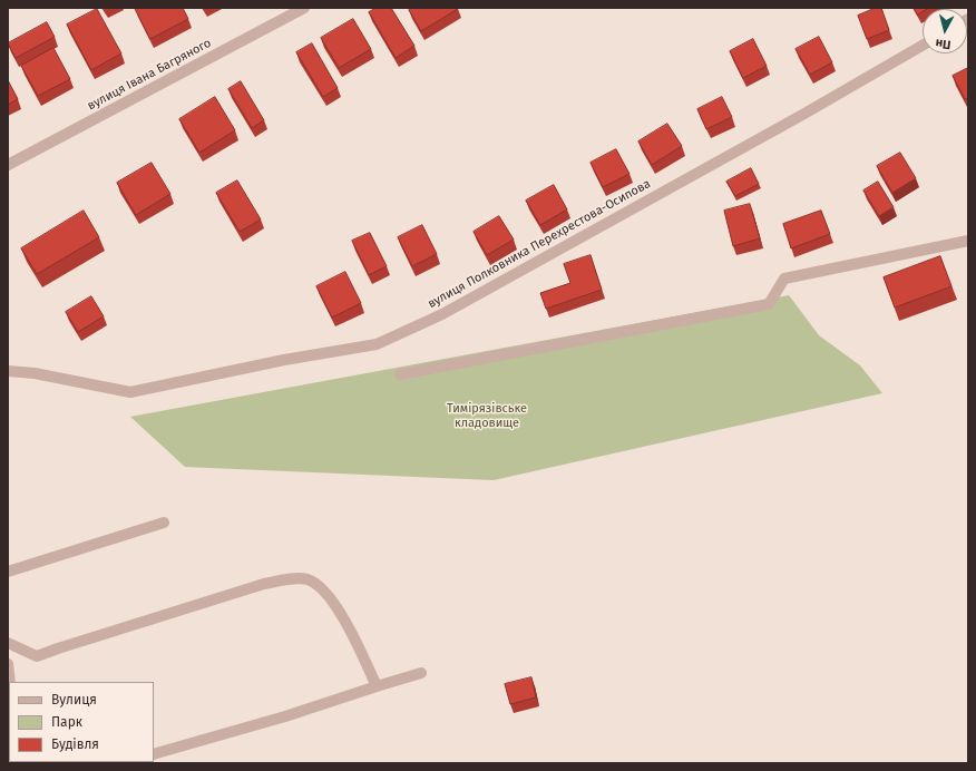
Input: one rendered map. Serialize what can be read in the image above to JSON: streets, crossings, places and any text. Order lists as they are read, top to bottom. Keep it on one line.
{"streets":{"street":["вулиця Івана Багряного","вулиця Полковника Перехрестова-Осипова"]},"parks":["Тимірязівське кладовище"],"legend":["Вулиця","Парк","Будівля"],"north":"bottom"}
